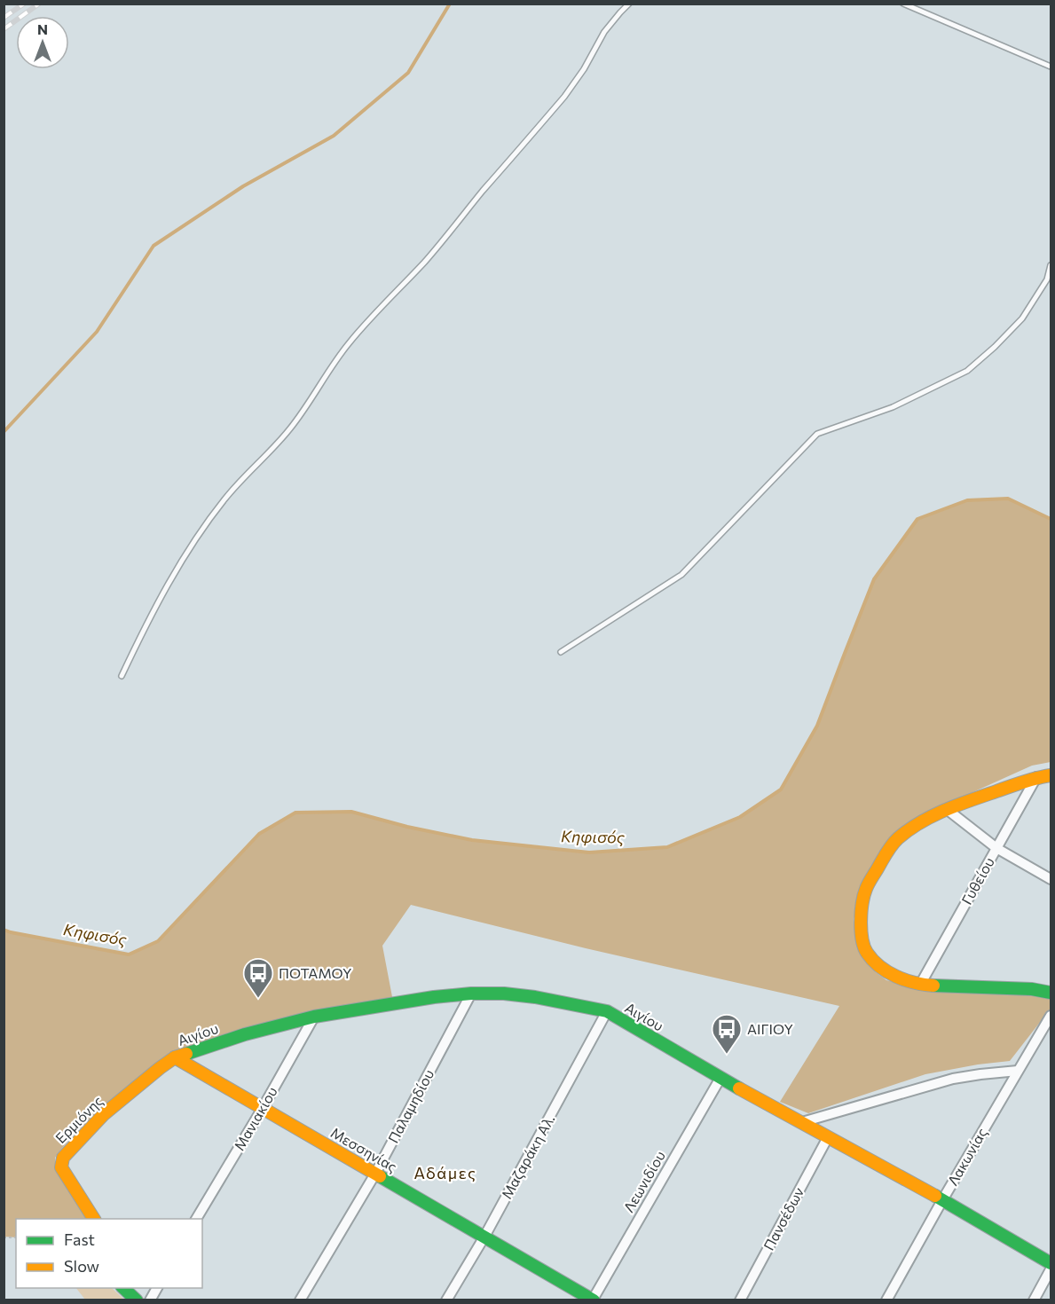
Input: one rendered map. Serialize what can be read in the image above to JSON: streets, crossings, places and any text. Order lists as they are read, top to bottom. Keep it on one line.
{"streets":{"street":["Γυθείου","Αιγίου","Παλαμηδίου","Μανιακίου","Ερμιόνης","Μεσσηνίας","Μαζαράκη Αλ.","Λακωνίας","Λεωνιδίου","Πανσέδων"]},"crossings":[["Αιγίου","Παλαμηδίου"],["Αιγίου","Μανιακίου"],["Αιγίου","Ερμιόνης"],["Αιγίου","Μεσσηνίας"],["Αιγίου","Μαζαράκη Αλ."],["Αιγίου","Λακωνίας"],["Αιγίου","Λεωνιδίου"],["Αιγίου","Πανσέδων"],["Παλαμηδίου","Μεσσηνίας"],["Μανιακίου","Μεσσηνίας"],["Ερμιόνης","Μεσσηνίας"],["Μεσσηνίας","Μαζαράκη Αλ."],["Μεσσηνίας","Λεωνιδίου"]],"districts":["Αδάμες"],"water":["Κηφισός"],"places":{"bus stop":["ΠΟΤΑΜΟΥ","ΑΙΓΙΟΥ"]},"legend":["Fast","Slow"],"north":"top"}
